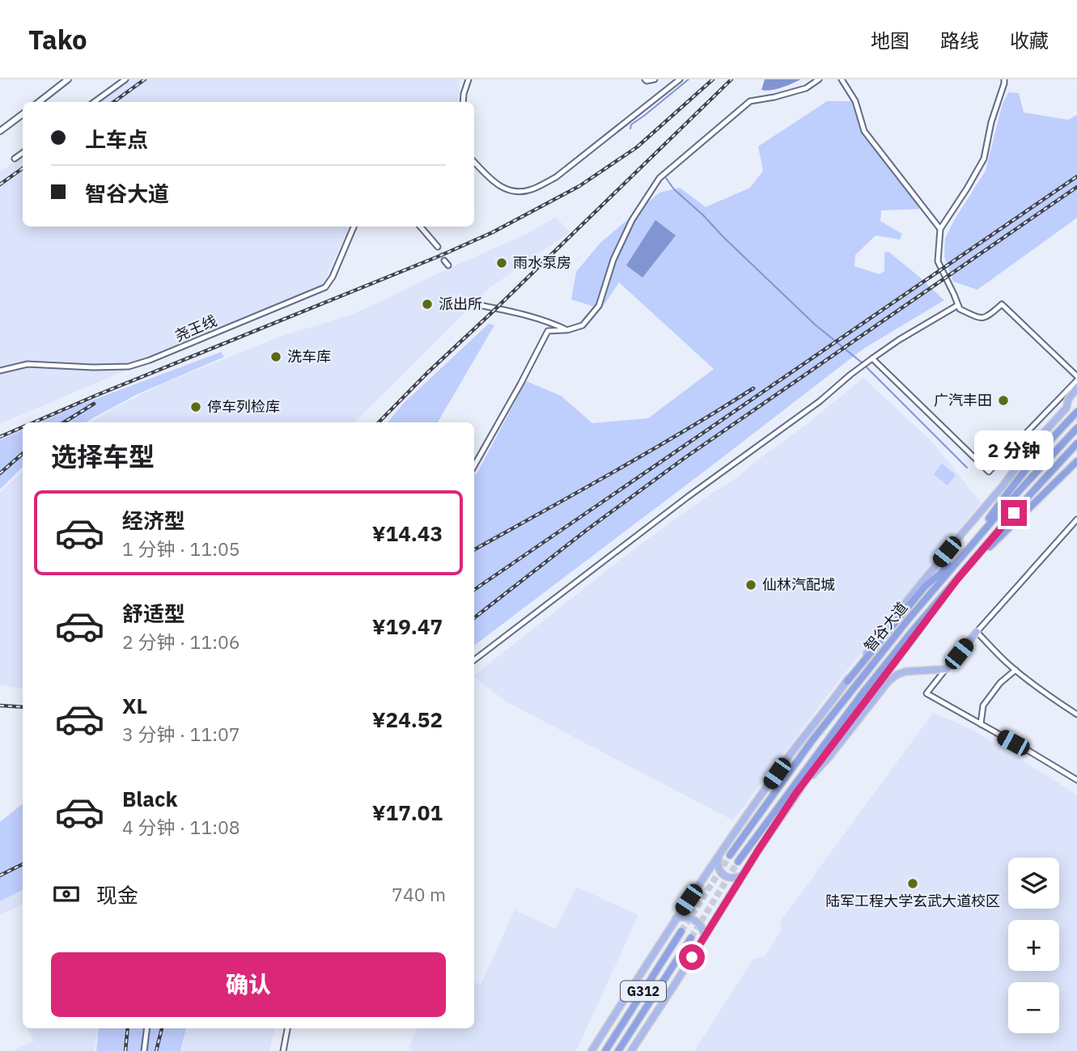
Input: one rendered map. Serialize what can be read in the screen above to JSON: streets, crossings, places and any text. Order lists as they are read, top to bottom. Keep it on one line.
{"streets":{"highway":["智谷大道","G312"],"street":["尧王线"]},"places":["雨水泵房","派出所","洗车库","广汽丰田","停车列检库","仙林汽配城","陆军工程大学玄武大道校区"],"page":{"header":"Tako","nav":["地图","路线","收藏"],"banner":["上车点","智谷大道"],"heading":"选择车型","bubble":"2 分钟","list":[{"name":"经济型","note":"1 分钟 · 11:05","value":"¥14.43"},{"name":"舒适型","note":"2 分钟 · 11:06","value":"¥19.47"},{"name":"XL","note":"3 分钟 · 11:07","value":"¥24.52"},{"name":"Black","note":"4 分钟 · 11:08","value":"¥17.01"}],"map_buttons":["+","−"],"pay":["现金","740 m"],"buttons":"确认"}}
